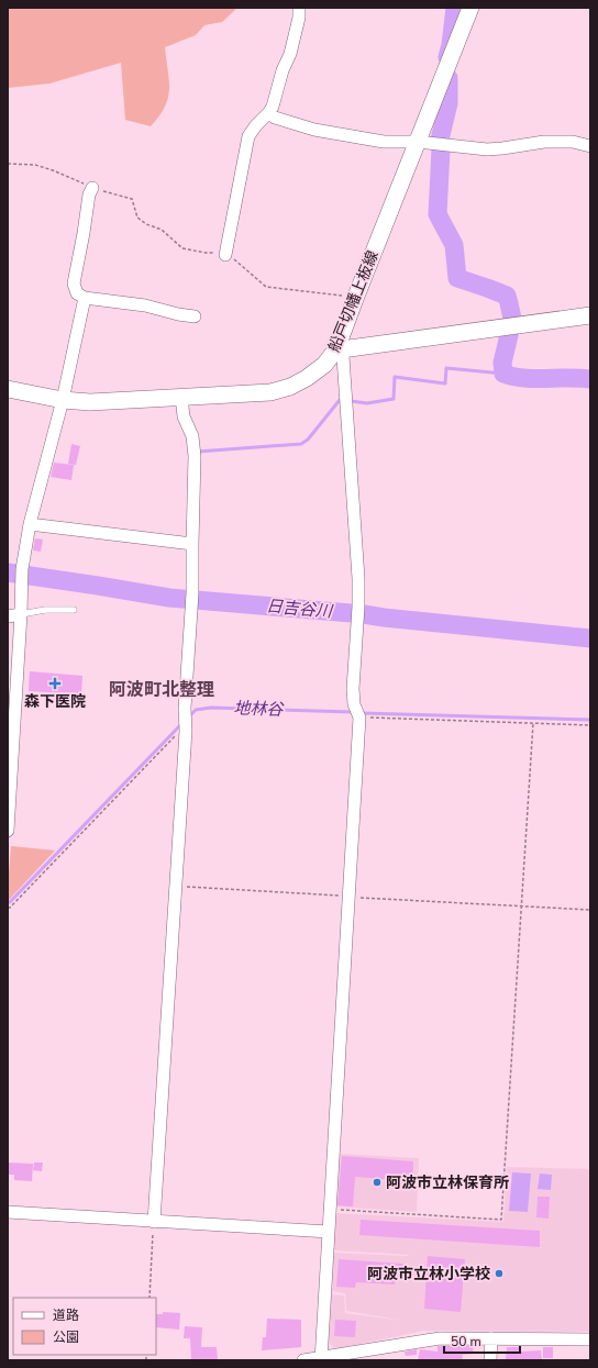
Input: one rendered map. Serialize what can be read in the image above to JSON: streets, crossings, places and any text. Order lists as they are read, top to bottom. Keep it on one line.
{"streets":{"main road":["船戸切幡上板線"]},"districts":["阿波町北整理"],"water":["日吉谷川","地林谷"],"places":{"health":["森下医院"],"other":["阿波市立林保育所","阿波市立林小学校"]},"legend":["道路","公園"],"scale_bar":"50 m"}
